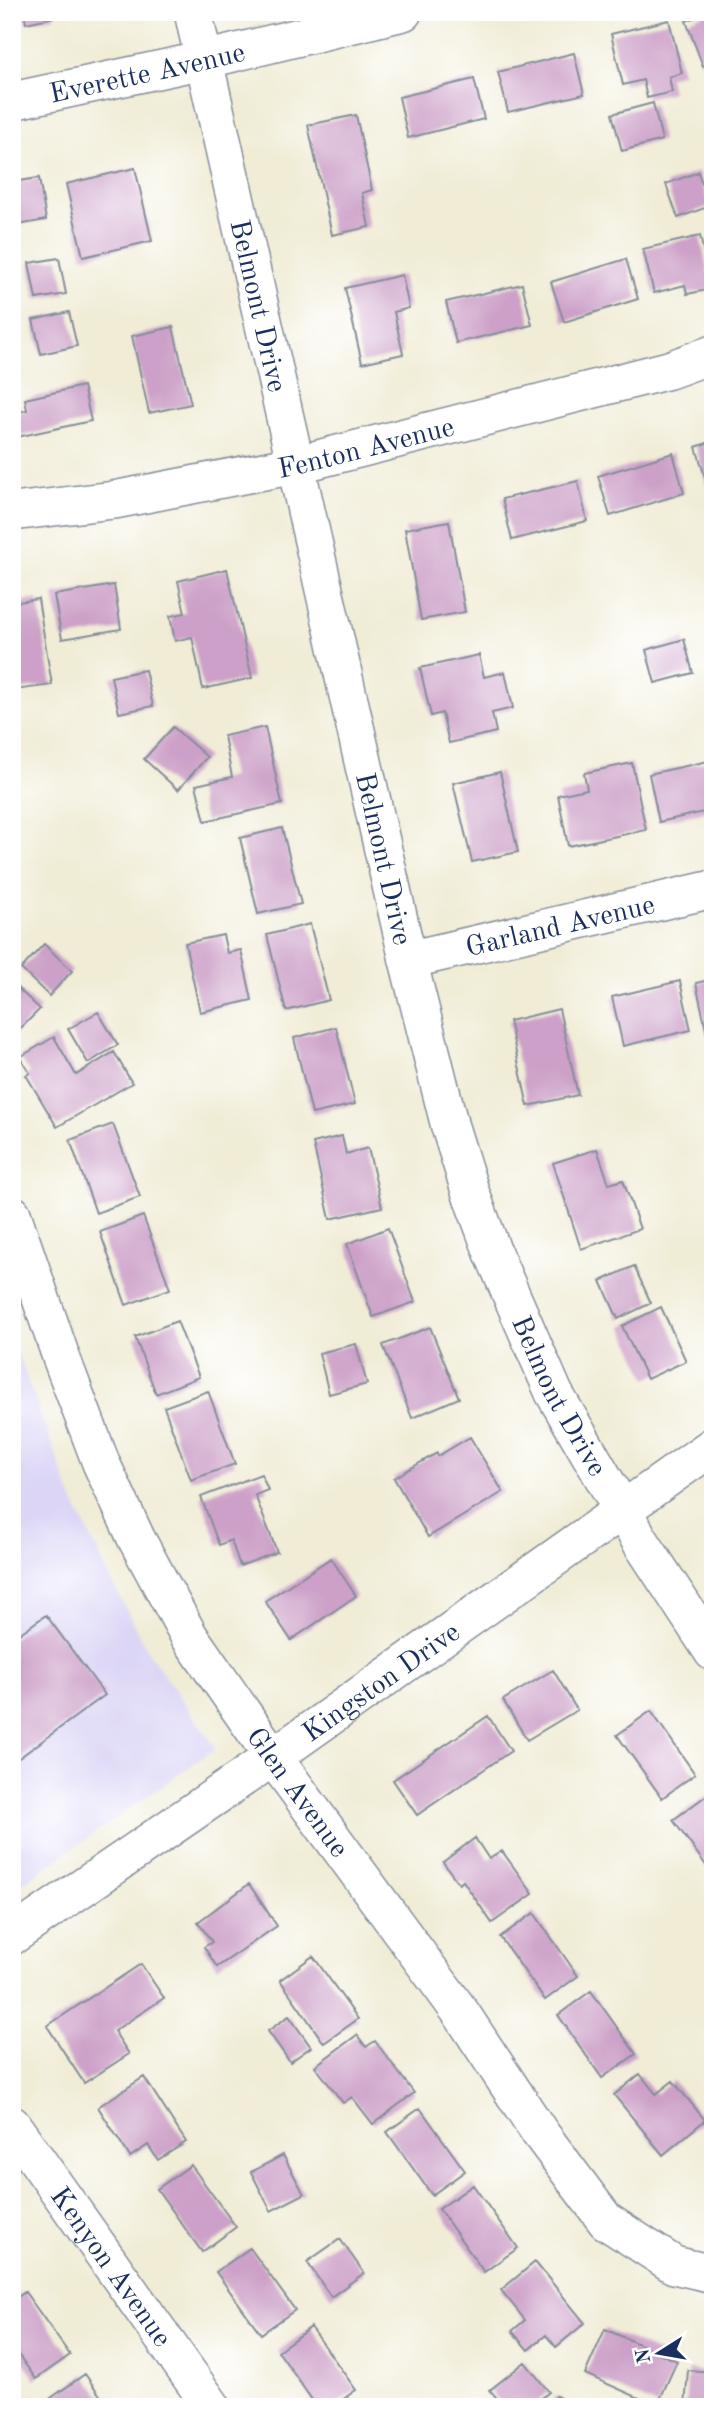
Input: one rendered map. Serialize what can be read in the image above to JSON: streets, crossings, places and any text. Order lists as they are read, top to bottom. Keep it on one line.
{"streets":{"street":["Everette Avenue","Belmont Drive","Fenton Avenue","Garland Avenue","Kingston Drive","Glen Avenue","Kenyon Avenue"]},"crossings":[["Everette Avenue","Belmont Drive"],["Belmont Drive","Fenton Avenue"],["Belmont Drive","Garland Avenue"],["Belmont Drive","Kingston Drive"],["Kingston Drive","Glen Avenue"]],"north":"left"}
